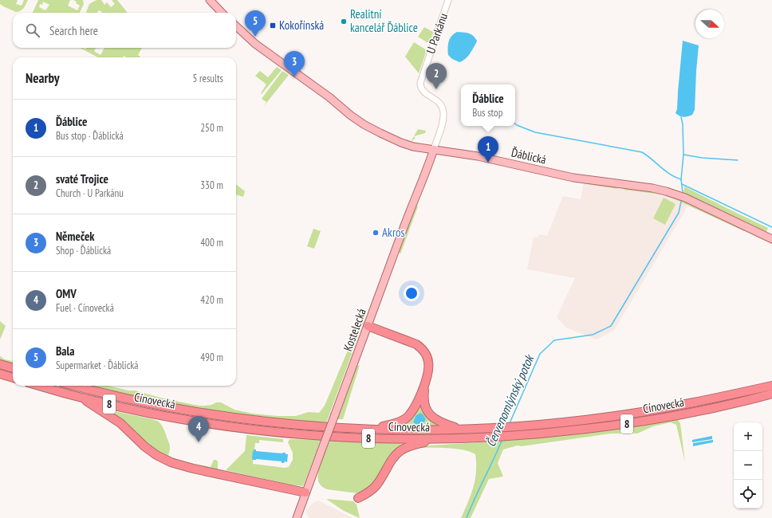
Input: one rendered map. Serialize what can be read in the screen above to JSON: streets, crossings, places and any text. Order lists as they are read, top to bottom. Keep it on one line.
{"streets":{"highway":["Cínovecká","8"],"main road":["Ďáblická","Kostelecká"],"street":["U Parkánu"]},"crossings":[["U Parkánu","Ďáblická"],["U Parkánu","Kostelecká"],["Ďáblická","Kostelecká"]],"water":["Červenomlýnský potok"],"places":{"other":["Realitní kancelář Ďáblice","Akros"],"transit":["Kokořínská"]},"north":"right","page":{"pins":["5","3","2","1","4"],"search":"Search here","heading":["Nearby","5 results"],"popup":["Ďáblice","Bus stop"],"list":[{"mark":"1","name":"Ďáblice","note":"Bus stop · Ďáblická","value":"250 m"},{"mark":"2","name":"svaté Trojice","note":"Church · U Parkánu","value":"330 m"},{"mark":"3","name":"Němeček","note":"Shop · Ďáblická","value":"400 m"},{"mark":"4","name":"OMV","note":"Fuel · Cínovecká","value":"420 m"},{"mark":"5","name":"Bala","note":"Supermarket · Ďáblická","value":"490 m"}],"map_buttons":["+","−"]}}
